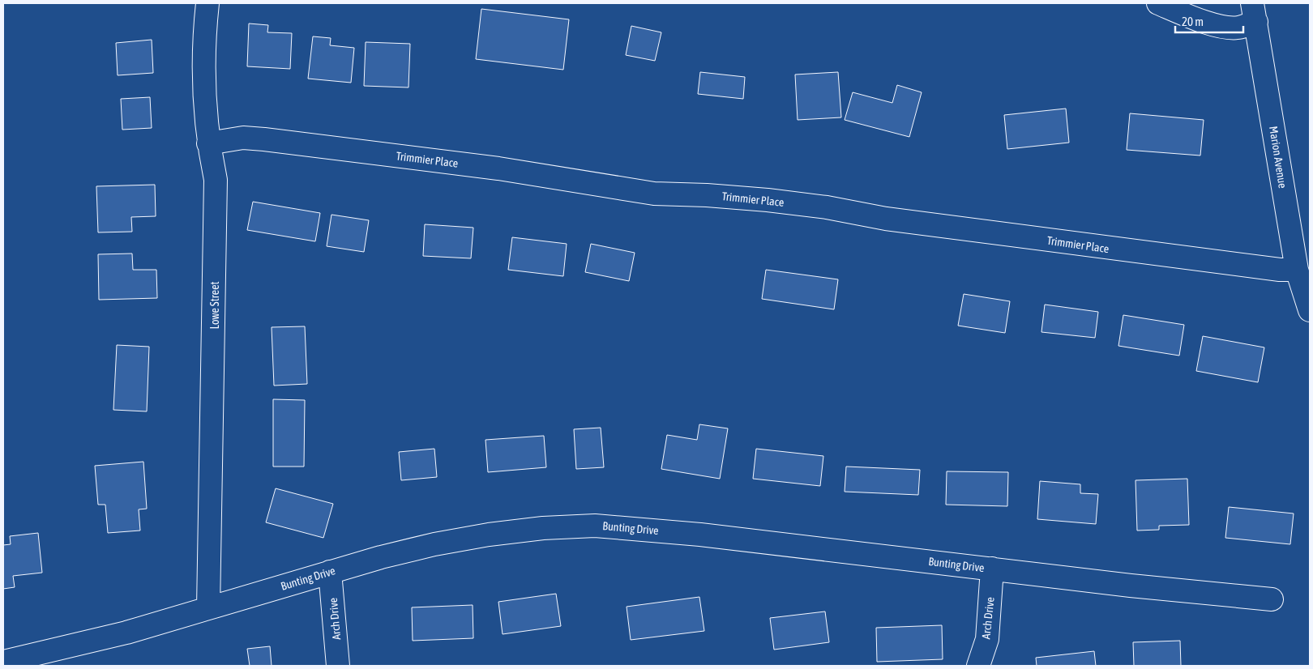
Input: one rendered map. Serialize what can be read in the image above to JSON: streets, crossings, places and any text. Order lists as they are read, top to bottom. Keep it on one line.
{"streets":{"street":["Marion Avenue","Trimmier Place","Lowe Street","Bunting Drive","Arch Drive"]},"crossings":[["Marion Avenue","Trimmier Place"],["Trimmier Place","Lowe Street"],["Lowe Street","Bunting Drive"],["Bunting Drive","Arch Drive"]],"scale_bar":"20 m"}
